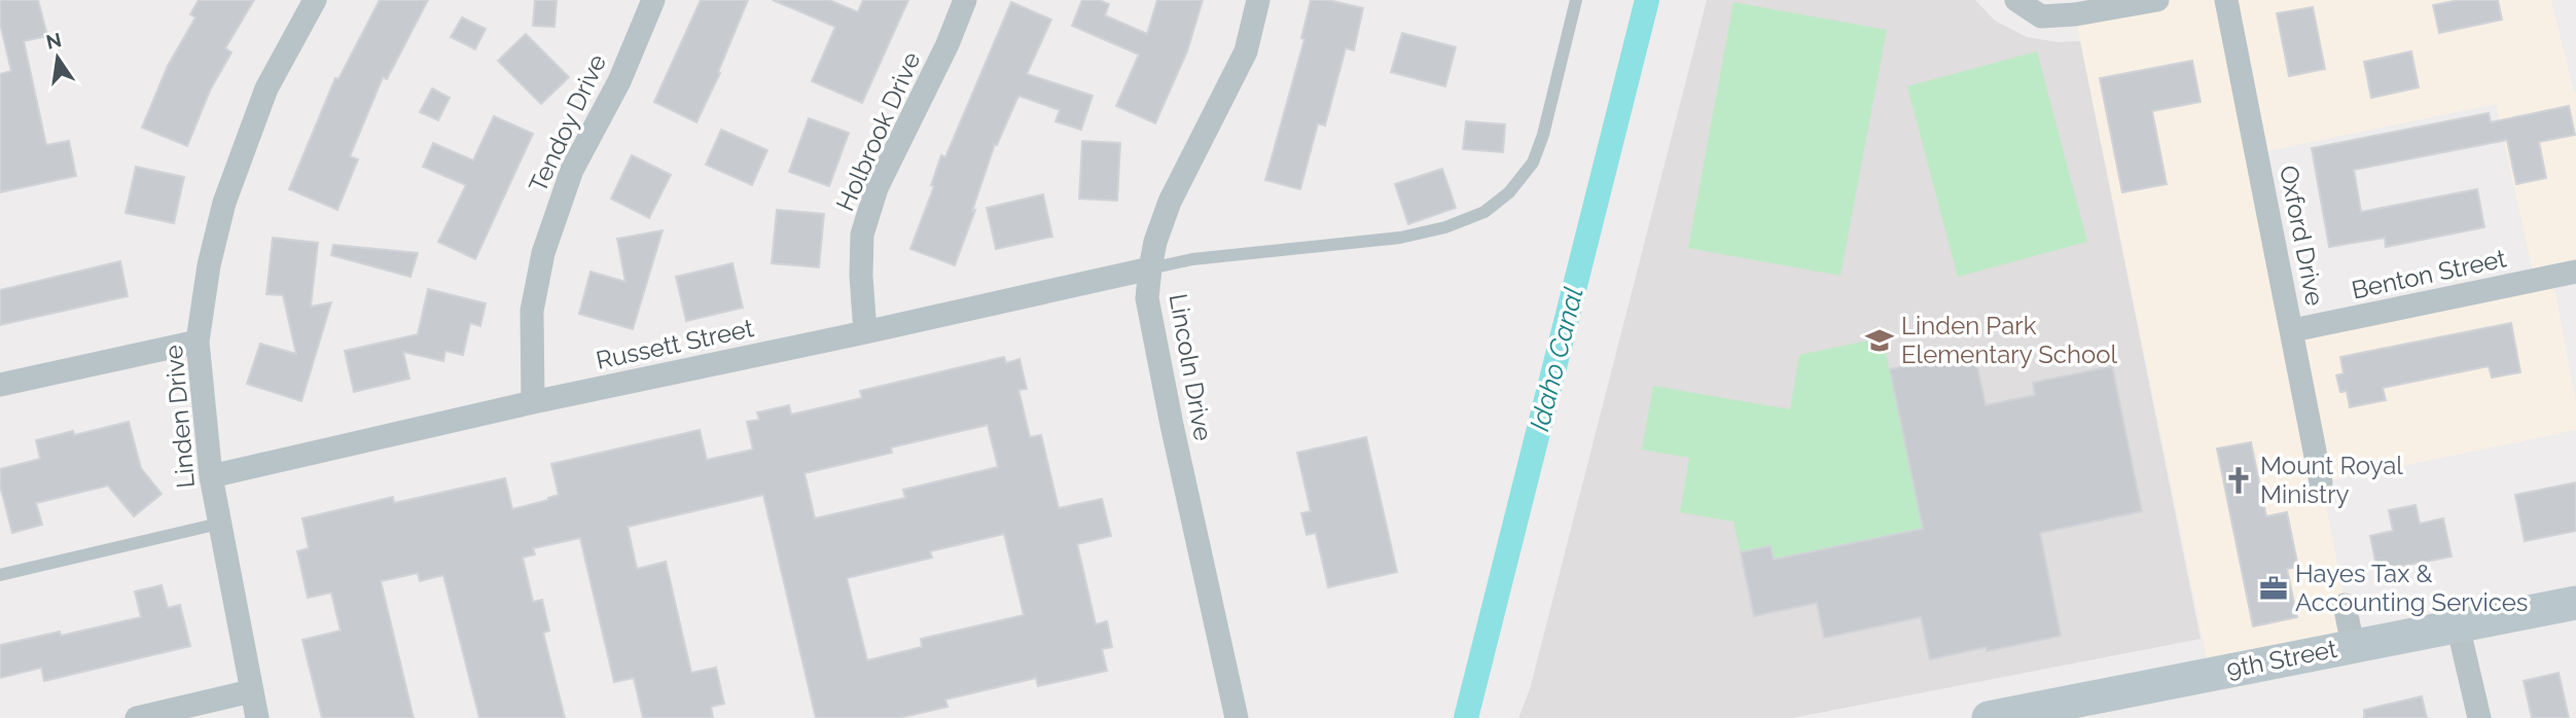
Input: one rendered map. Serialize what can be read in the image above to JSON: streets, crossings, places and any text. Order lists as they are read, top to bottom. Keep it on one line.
{"streets":{"street":["Tendoy Drive","Holbrook Drive","Oxford Drive","Benton Street","Russett Street","Lincoln Drive","Linden Drive","9th Street"]},"crossings":[["Tendoy Drive","Russett Street"],["Holbrook Drive","Russett Street"],["Oxford Drive","Benton Street"],["Russett Street","Lincoln Drive"],["Russett Street","Linden Drive"]],"water":["Idaho Canal"],"places":{"school or university":["Linden Park Elementary School"],"church":["Mount Royal Ministry"],"office":["Hayes Tax & Accounting Services"]},"north":"top"}
